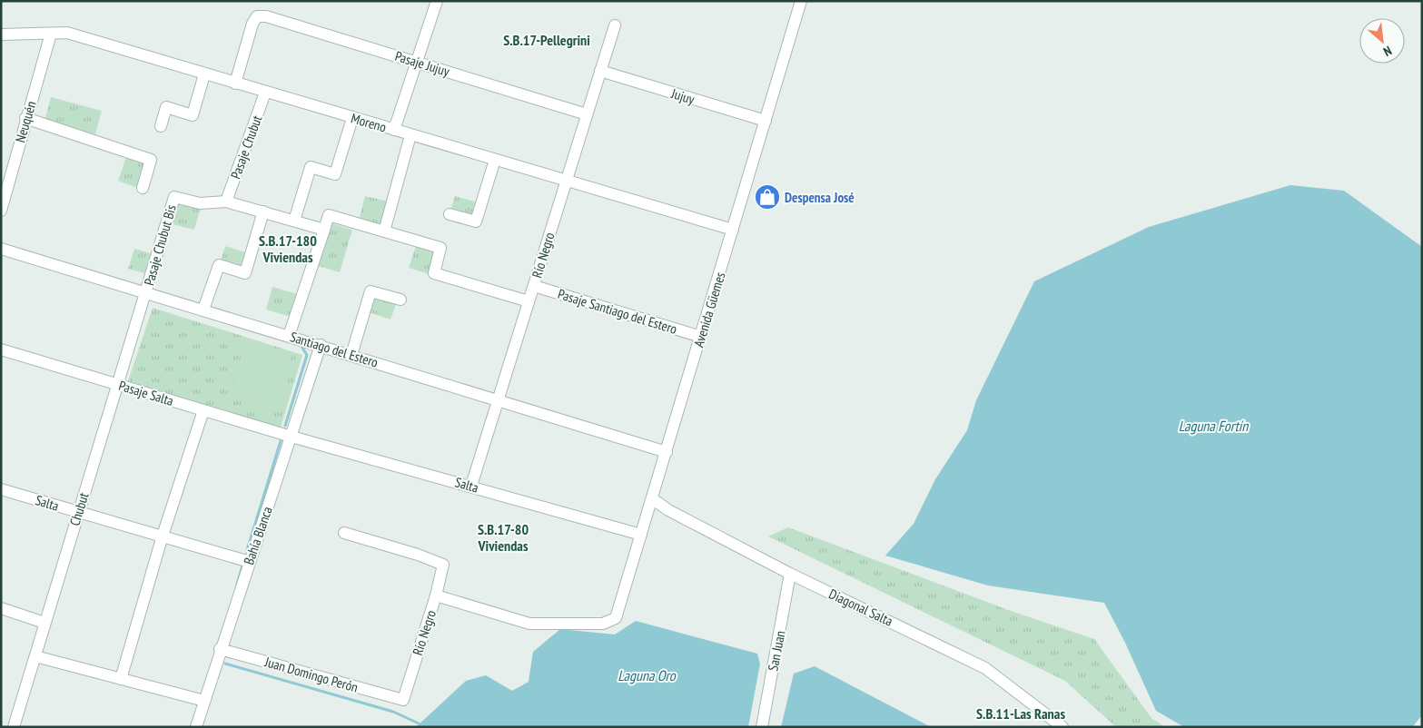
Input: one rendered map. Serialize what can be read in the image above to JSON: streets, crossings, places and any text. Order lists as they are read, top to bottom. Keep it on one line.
{"streets":{"street":["Pasaje Jujuy","Jujuy","Neuquén","Moreno","Pasaje Chubut","Pasaje Chubut Bis","Río Negro","Avenida Güemes","Pasaje Santiago del Estero","Santiago del Estero","Pasaje Salta","Salta","Chubut","Bahía Blanca","Diagonal Salta","San Juan","Juan Domingo Perón"]},"crossings":[["Pasaje Jujuy","Moreno"],["Pasaje Jujuy","Río Negro"],["Jujuy","Río Negro"],["Jujuy","Avenida Güemes"],["Neuquén","Moreno"],["Moreno","Pasaje Chubut"],["Moreno","Río Negro"],["Moreno","Avenida Güemes"],["Pasaje Chubut","Pasaje Chubut Bis"],["Pasaje Chubut Bis","Santiago del Estero"],["Pasaje Chubut Bis","Chubut"],["Río Negro","Avenida Güemes"],["Río Negro","Pasaje Santiago del Estero"],["Río Negro","Santiago del Estero"],["Río Negro","Salta"],["Río Negro","Juan Domingo Perón"],["Avenida Güemes","Pasaje Santiago del Estero"],["Avenida Güemes","Santiago del Estero"],["Avenida Güemes","Salta"],["Avenida Güemes","Diagonal Salta"],["Santiago del Estero","Chubut"],["Santiago del Estero","Bahía Blanca"],["Pasaje Salta","Salta"],["Pasaje Salta","Chubut"],["Pasaje Salta","Bahía Blanca"],["Salta","Chubut"],["Salta","Bahía Blanca"],["Bahía Blanca","Juan Domingo Perón"],["Diagonal Salta","San Juan"]],"districts":["S.B.17-Pellegrini","S.B.17-180 Viviendas","S.B.17-80 Viviendas","S.B.11-Las Ranas"],"water":["Laguna Fortín","Laguna Oro"],"places":{"shop":["Despensa José"]},"north":"bottom right"}
